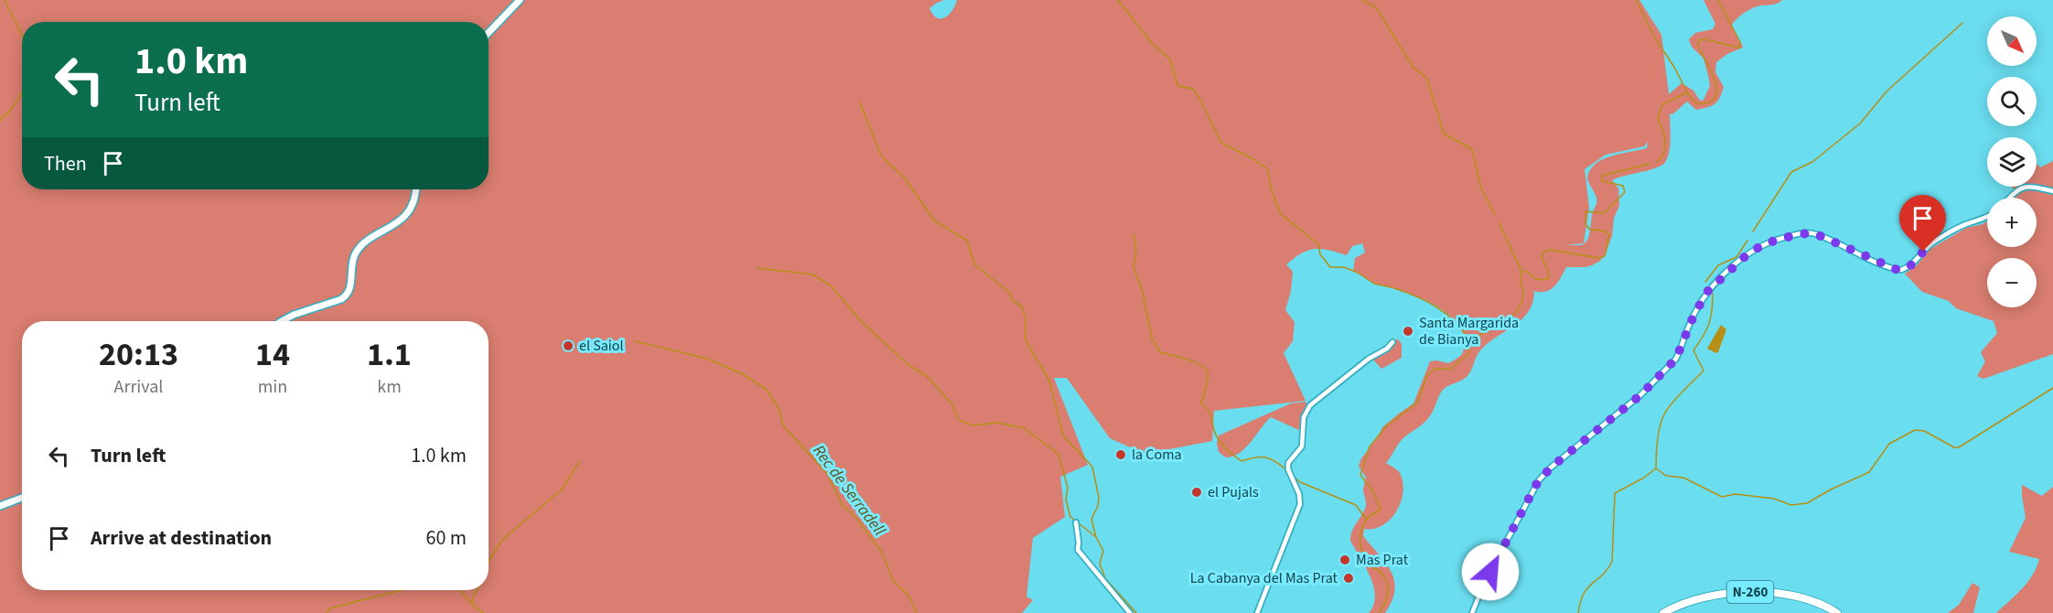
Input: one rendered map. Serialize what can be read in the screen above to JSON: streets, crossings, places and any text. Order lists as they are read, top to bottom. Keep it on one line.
{"streets":{"main road":["N-260"]},"water":["Rec de Serradell"],"places":["Santa Margarida de Bianya","el Saiol","la Coma","el Pujals","Mas Prat","La Cabanya del Mas Prat"],"north":"bottom right","page":{"map_buttons":["+","−"],"turn":["1.0 km","Turn left"],"then":"Then","eta":["20:13","Arrival","14","min","1.1","km"],"list":[{"name":"Turn left","value":"1.0 km"},{"name":"Arrive at destination","value":"60 m"}]}}
